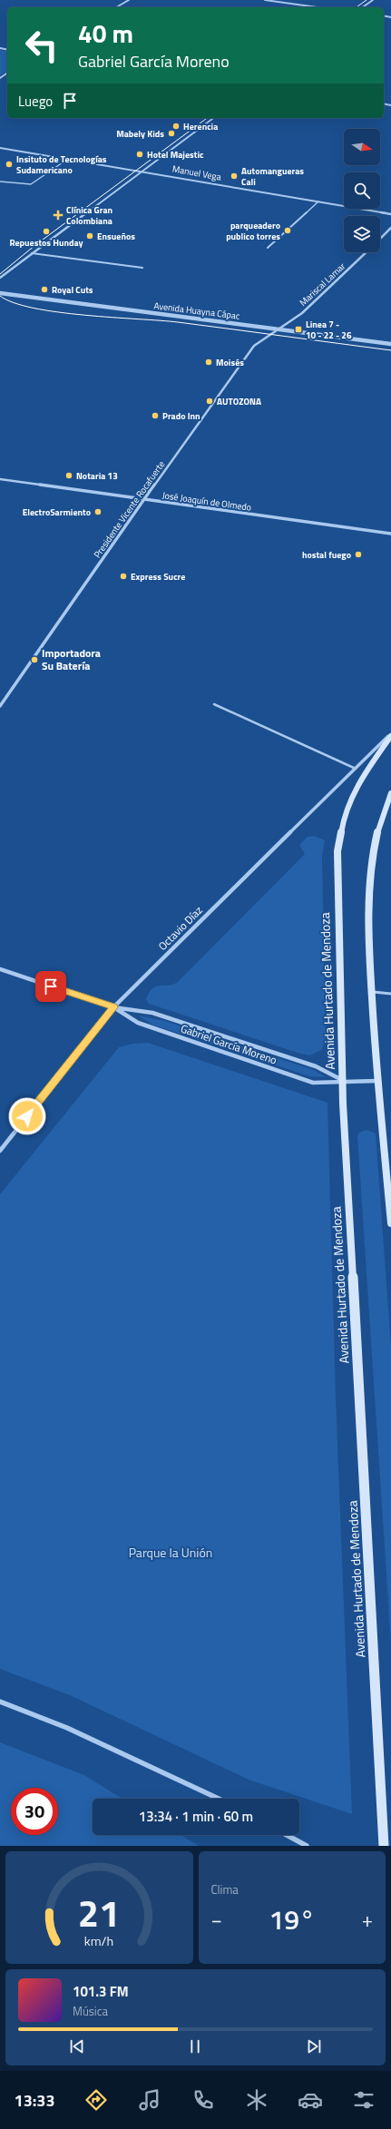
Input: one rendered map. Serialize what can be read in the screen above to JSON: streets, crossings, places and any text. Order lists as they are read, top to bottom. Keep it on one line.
{"streets":{"main road":["Avenida Hurtado de Mendoza"],"street":["Manuel Vega","Mariscal Lamar","Avenida Huayna Cápac","José Joaquín de Olmedo","Presidente Vicente Rocafuerte","Octavio Díaz","Gabriel García Moreno"]},"crossings":[["Mariscal Lamar","Avenida Huayna Cápac"],["Mariscal Lamar","Presidente Vicente Rocafuerte"],["Avenida Huayna Cápac","Presidente Vicente Rocafuerte"],["José Joaquín de Olmedo","Presidente Vicente Rocafuerte"],["Octavio Díaz","Gabriel García Moreno"],["Avenida Hurtado de Mendoza","Gabriel García Moreno"]],"parks":["Parque la Unión"],"places":{"other":["Herencia","Mabely Kids","Hotel Majestic","Insituto de Tecnologías Sudamericano","Automangueras Cali","parqueadero publico torres","Repuestos Hunday","Ensueños","Royal Cuts","Moisés","AUTOZONA","Prado Inn","Notaria 13","ElectroSarmiento","hostal fuego","Express Sucre","Importadora Su Batería"],"health":["Clínica Gran Colombiana"],"transit":["Linea 7 - 10 - 22 - 26"]},"north":"right","page":{"turn":["40 m","Gabriel García Moreno"],"then":"Luego","limit":"30","trip":"13:34 · 1 min · 60 m","tile":"Clima","heat":["−","19°","+"],"song":["101.3 FM","Música"],"tabs":"13:33","gauge":["21","km/h"]}}
